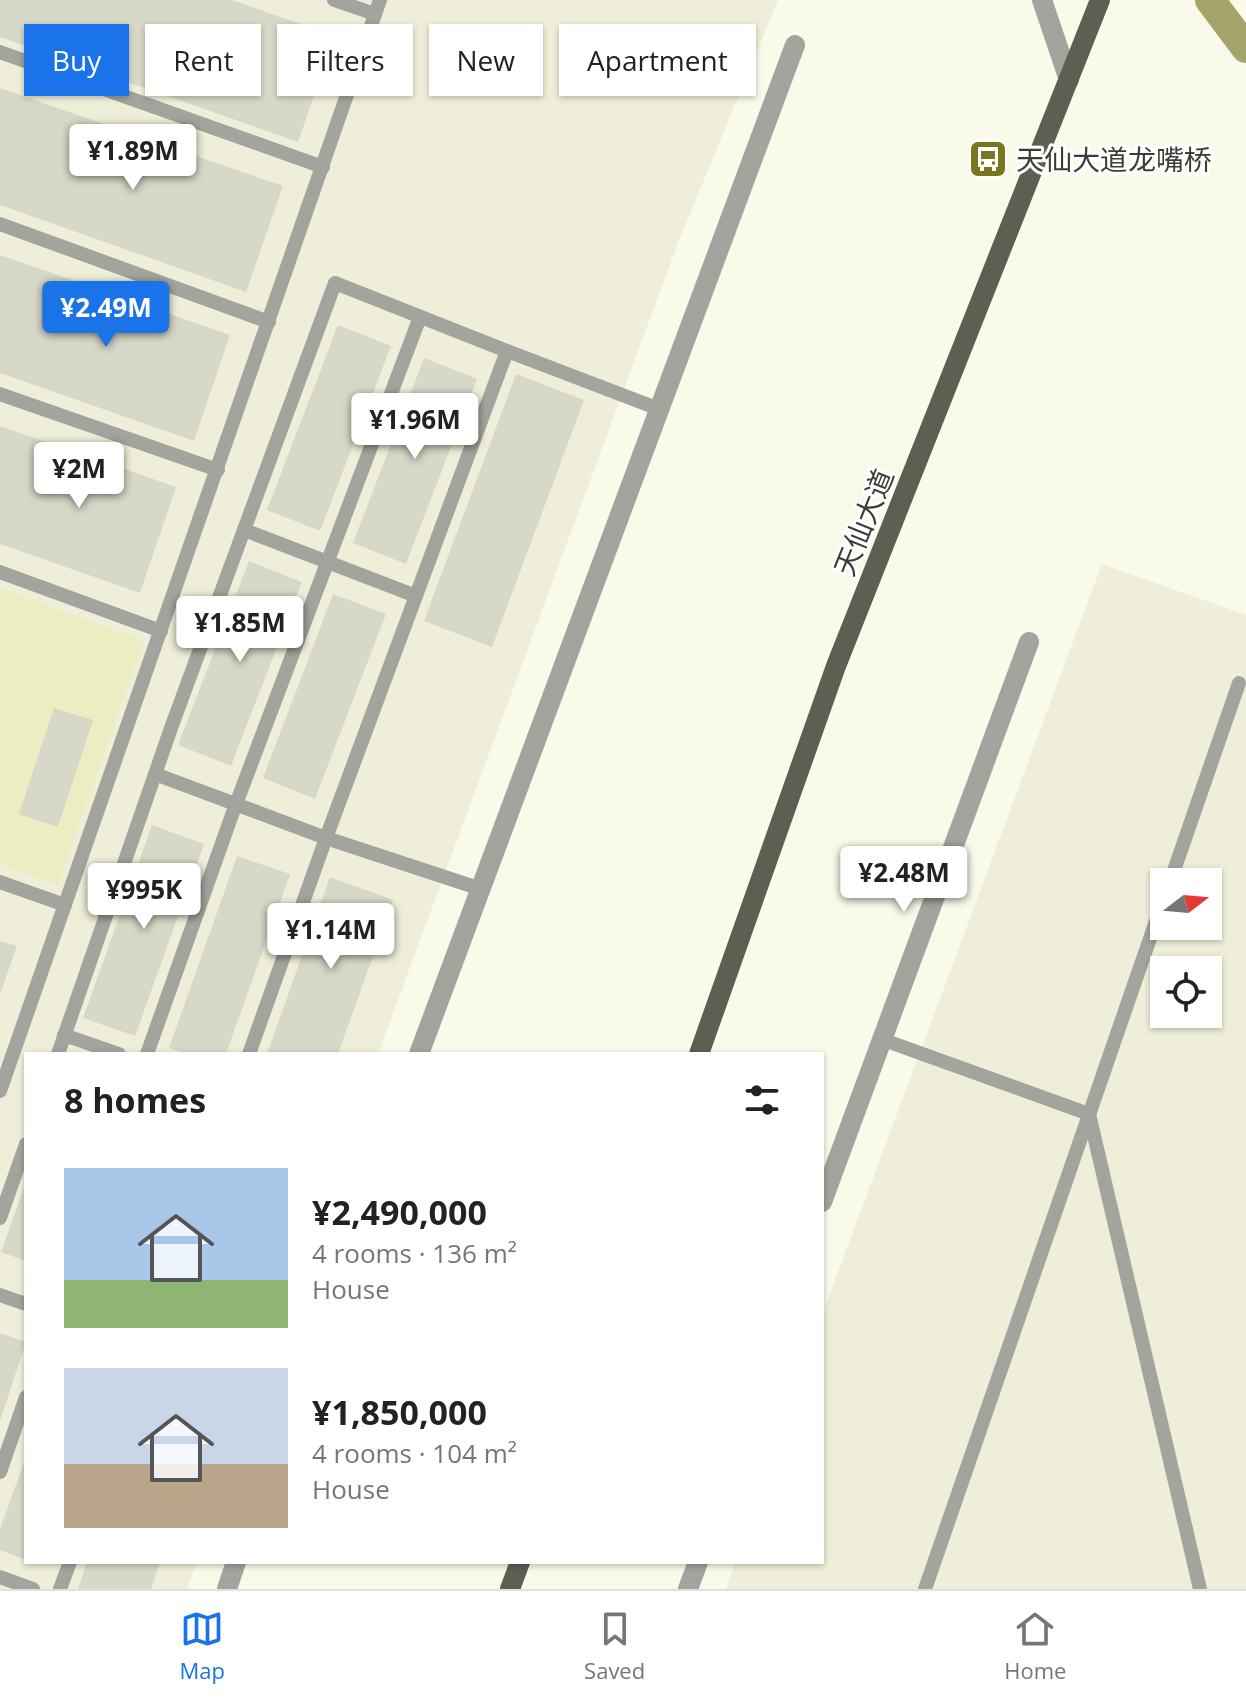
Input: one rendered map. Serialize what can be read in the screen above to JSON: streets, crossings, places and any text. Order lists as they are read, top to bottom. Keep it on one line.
{"streets":{"main road":["天仙大道"]},"places":{"bus stop":["天仙大道龙嘴桥"]},"north":"right","page":{"chip":["Buy","Rent","Filters","New","Apartment"],"price":["¥1.89M","¥2.49M","¥1.96M","¥2M","¥1.85M","¥2.48M","¥995K","¥1.14M"],"heading":"8 homes","list":[{"name":"¥2,490,000","note":"4 rooms · 136 m² · House"},{"name":"¥1,850,000","note":"4 rooms · 104 m² · House"}],"tabs":["Map","Saved","Home"]}}
